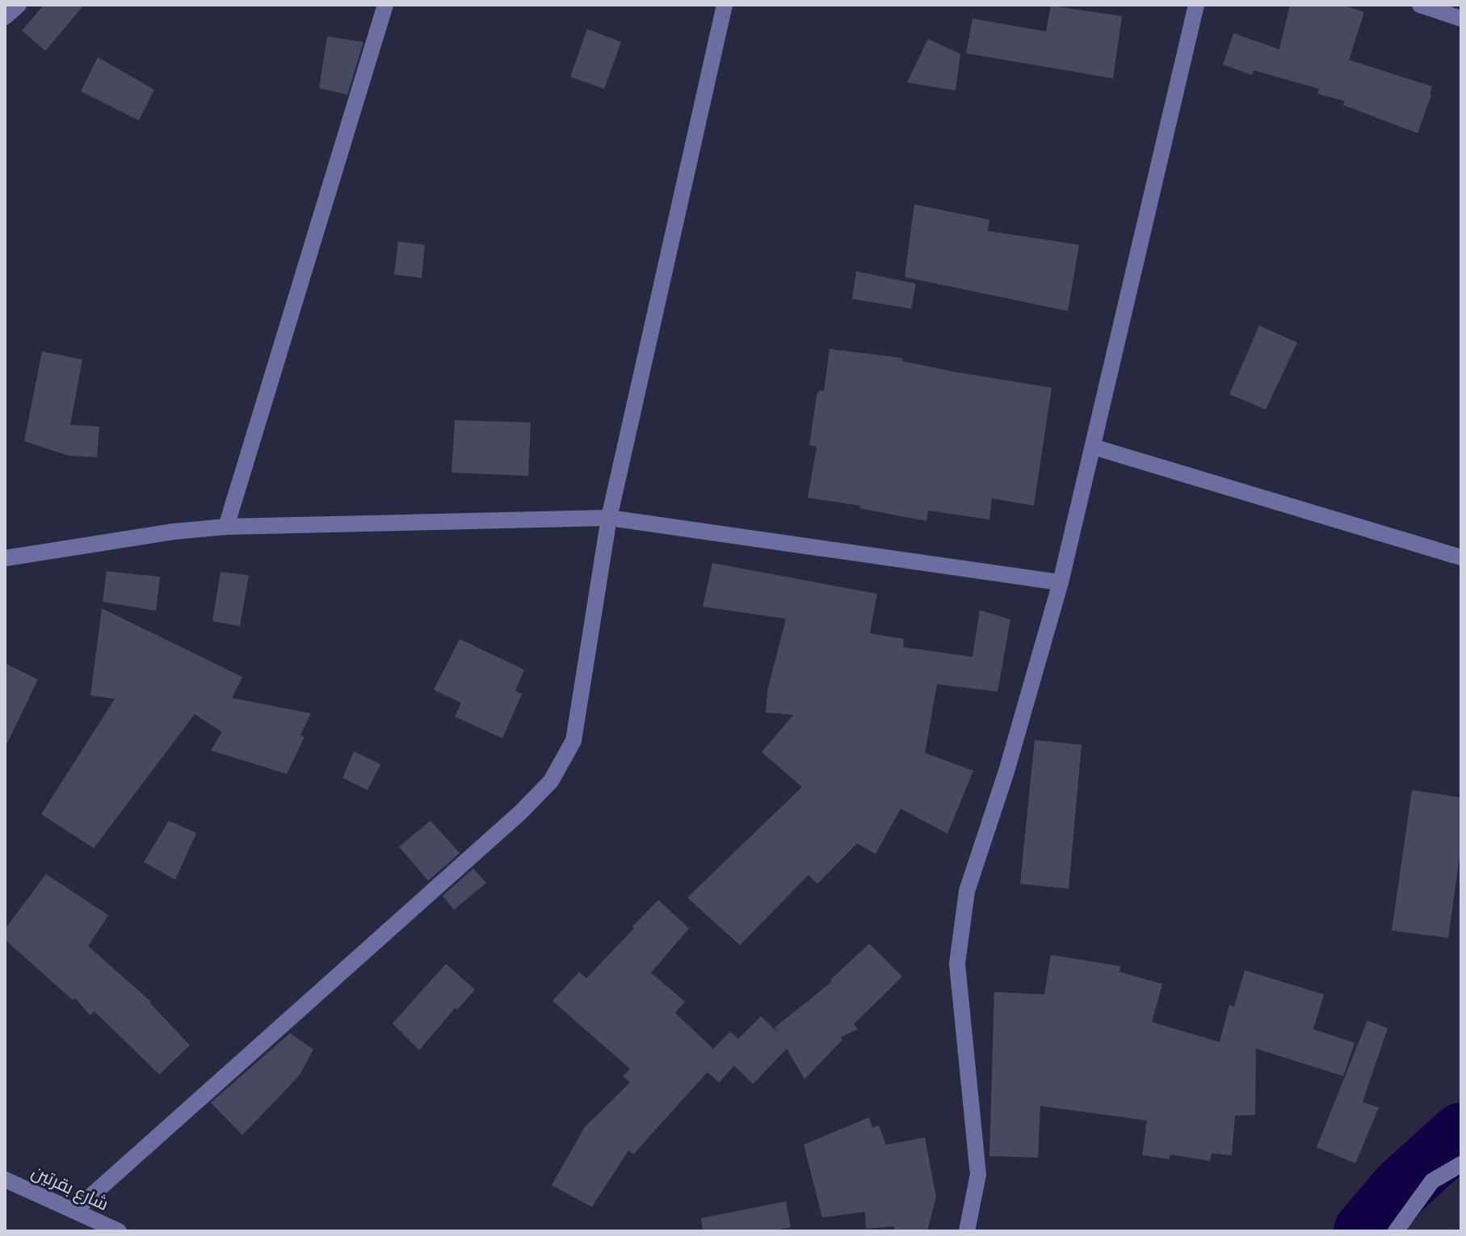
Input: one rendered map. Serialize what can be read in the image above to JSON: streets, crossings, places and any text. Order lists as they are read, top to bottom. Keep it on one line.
{"streets":{"street":["شارع بقرتين"]}}
